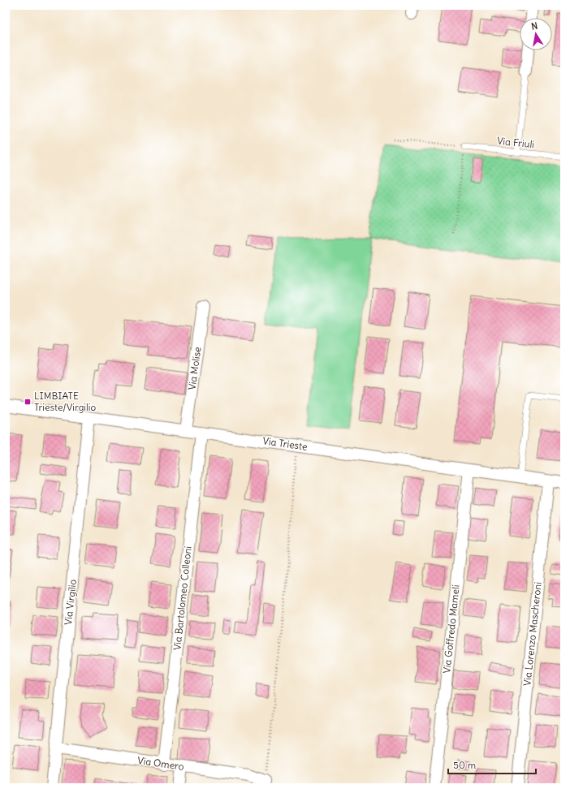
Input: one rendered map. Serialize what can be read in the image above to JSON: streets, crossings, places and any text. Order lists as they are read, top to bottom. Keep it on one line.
{"streets":{"street":["Via Molise","Via Trieste","Via Bartolomeo Colleoni","Via Virgilio","Via Goffredo Mameli","Via Lorenzo Mascheroni","Via Omero"],"lane":["Via Friuli"]},"crossings":[["Via Molise","Via Trieste"],["Via Trieste","Via Bartolomeo Colleoni"],["Via Trieste","Via Virgilio"],["Via Trieste","Via Goffredo Mameli"],["Via Trieste","Via Lorenzo Mascheroni"],["Via Bartolomeo Colleoni","Via Omero"],["Via Virgilio","Via Omero"]],"places":{"transit":["LIMBIATE Trieste/Virgilio"]},"scale_bar":"50 m","north":"top"}
